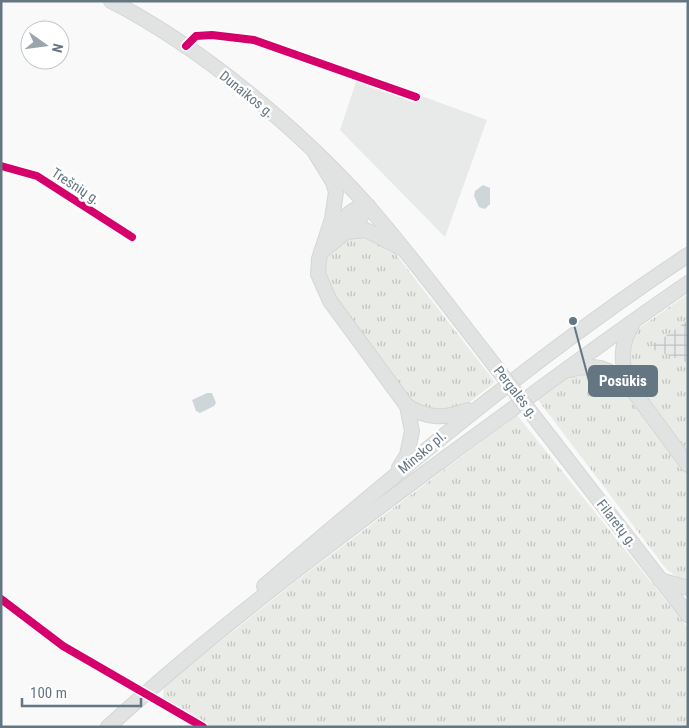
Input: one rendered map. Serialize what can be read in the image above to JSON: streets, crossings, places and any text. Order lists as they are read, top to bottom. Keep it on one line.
{"streets":{"main road":["Dunaikos g.","Pergalės g.","Minsko pl.","Filaretų g."],"street":["Trešnių g."]},"crossings":[["Dunaikos g.","Pergalės g."],["Pergalės g.","Filaretų g."]],"places":["Posūkis"],"scale_bar":"100 m","north":"right"}
